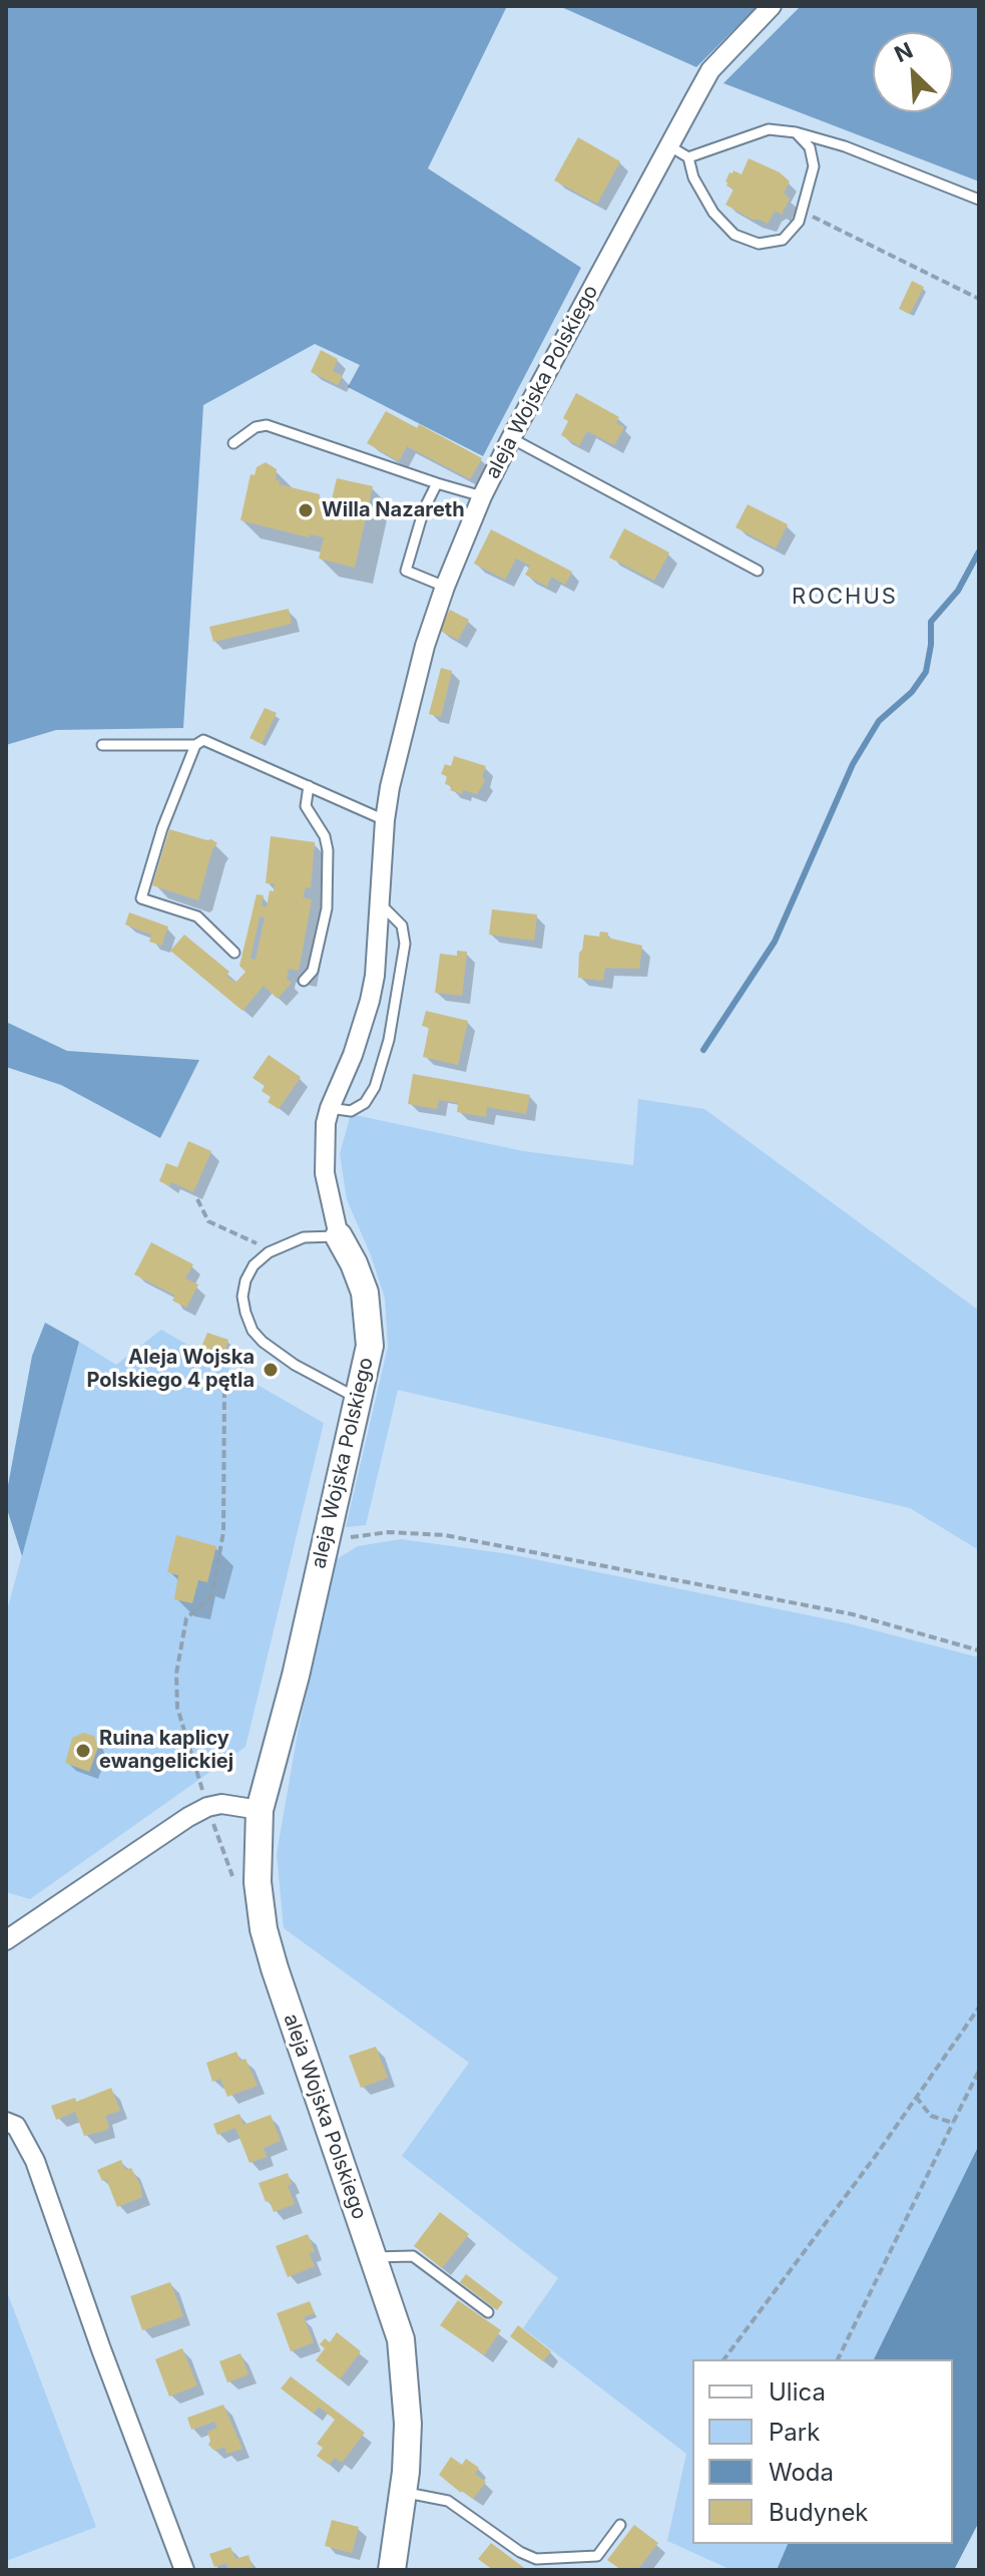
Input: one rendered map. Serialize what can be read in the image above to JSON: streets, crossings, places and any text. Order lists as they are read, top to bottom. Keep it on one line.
{"streets":{"street":["aleja Wojska Polskiego"]},"districts":["ROCHUS"],"places":["Willa Nazareth","Aleja Wojska Polskiego 4 pętla","Ruina kaplicy ewangelickiej"],"legend":["Ulica","Park","Woda","Budynek"],"north":"top left"}
